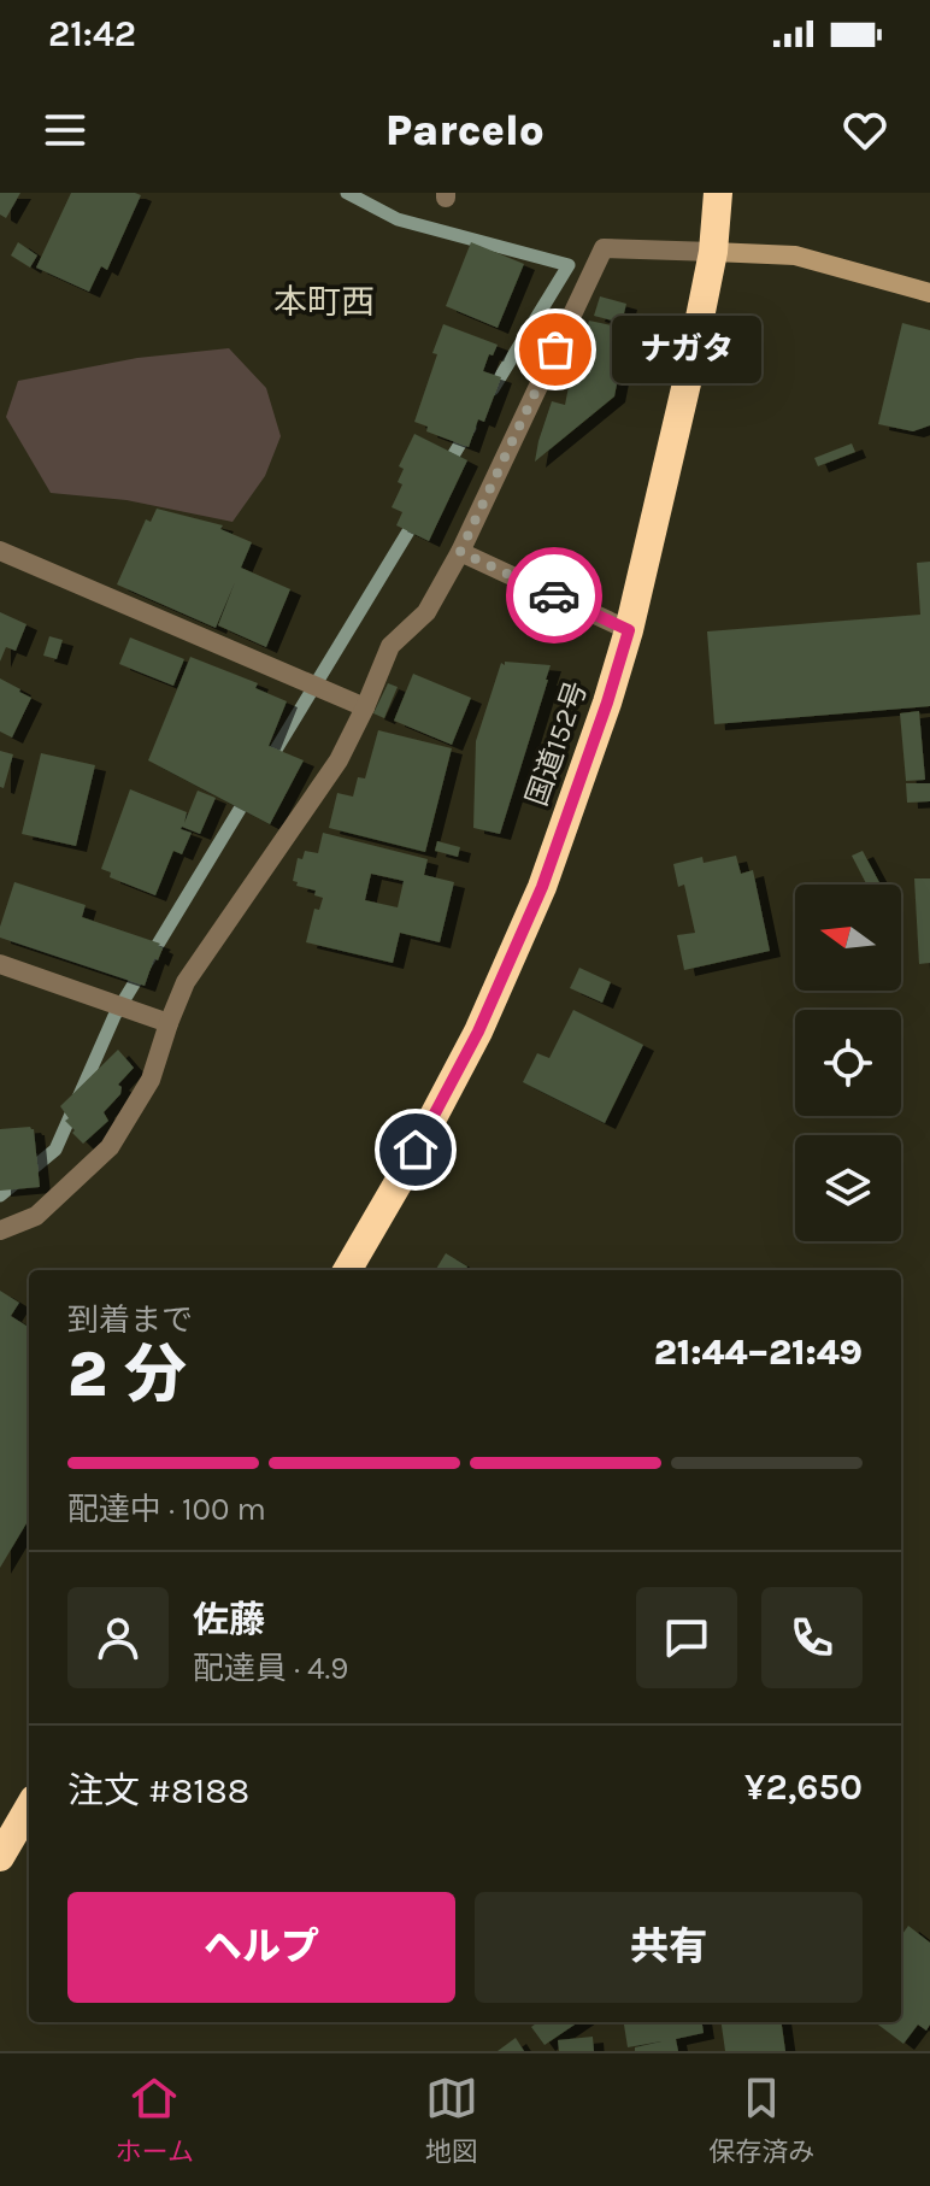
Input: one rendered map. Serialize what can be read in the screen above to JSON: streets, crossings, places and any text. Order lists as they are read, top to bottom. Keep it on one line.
{"streets":{"highway":["国道152号"]},"districts":["本町西"],"places":["ナガタ"],"north":"left","page":{"status":"21:42","header":"Parcelo","bubble":"ナガタ","heading":["2 分","到着まで","21:44–21:49"],"panel":["佐藤","配達員 · 4.9","注文 #8188","¥2,650"],"bar":"配達中 · 100 m","buttons":["ヘルプ","共有"],"tabs":["ホーム","地図","保存済み"]}}
